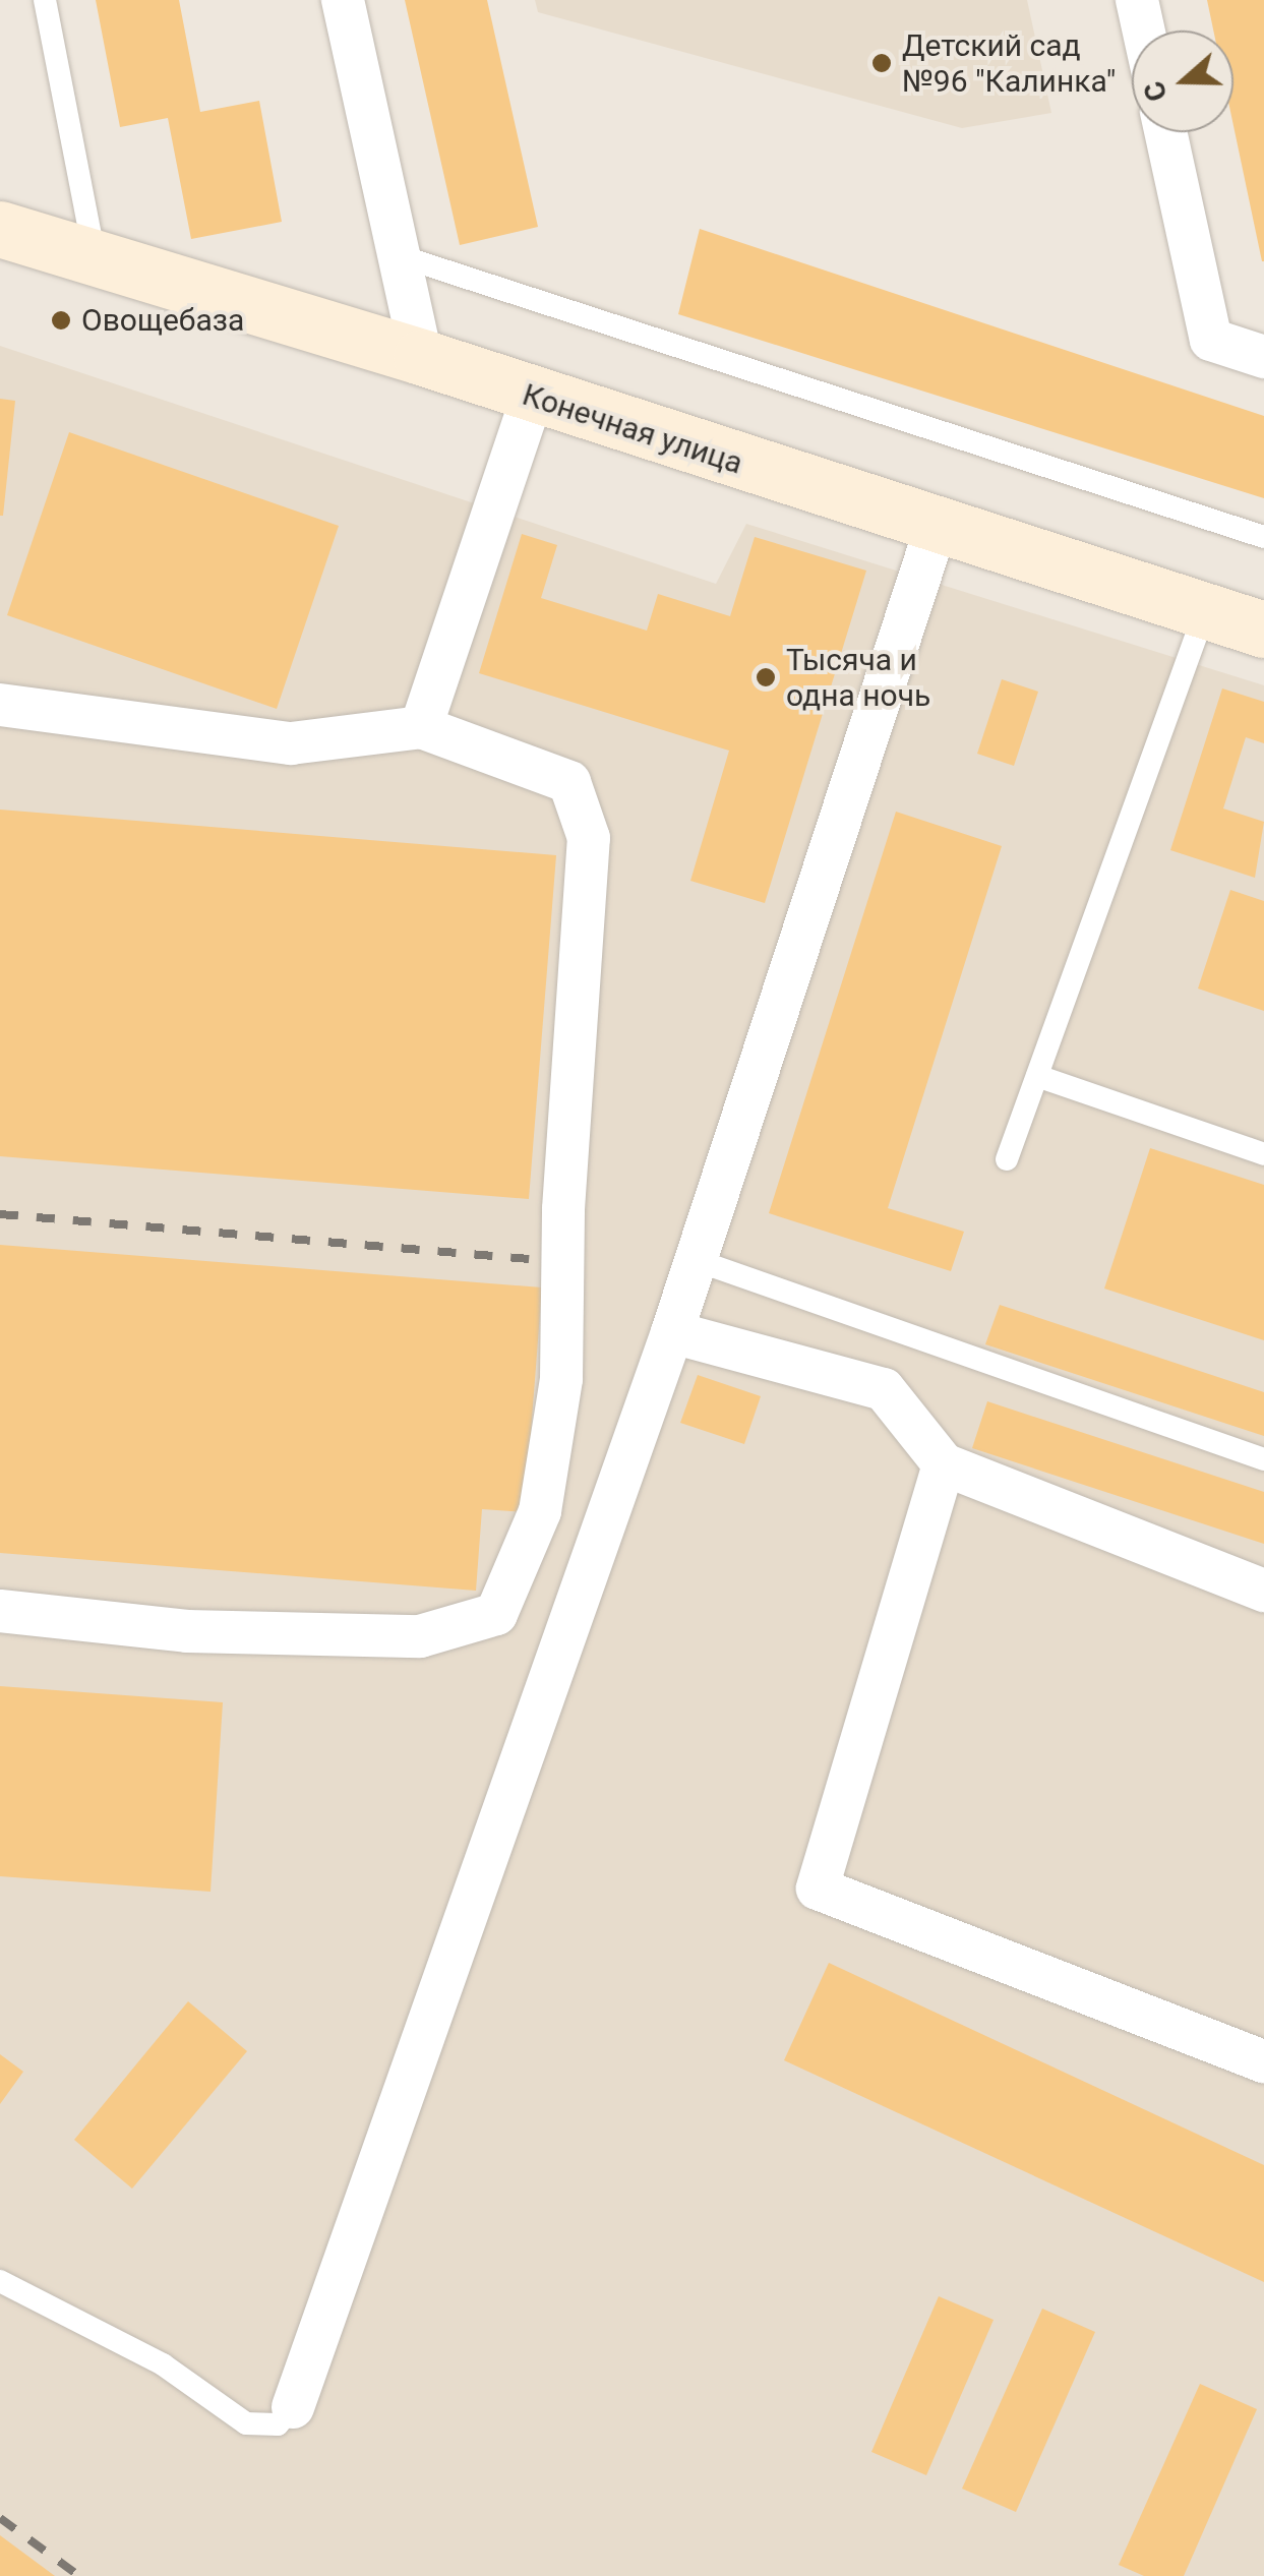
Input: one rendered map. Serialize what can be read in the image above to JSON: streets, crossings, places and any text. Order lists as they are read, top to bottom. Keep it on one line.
{"streets":{"street":["Конечная улица"]},"places":["Детский сад №96 \"Калинка\"","Овощебаза","Тысяча и одна ночь"],"north":"left"}
